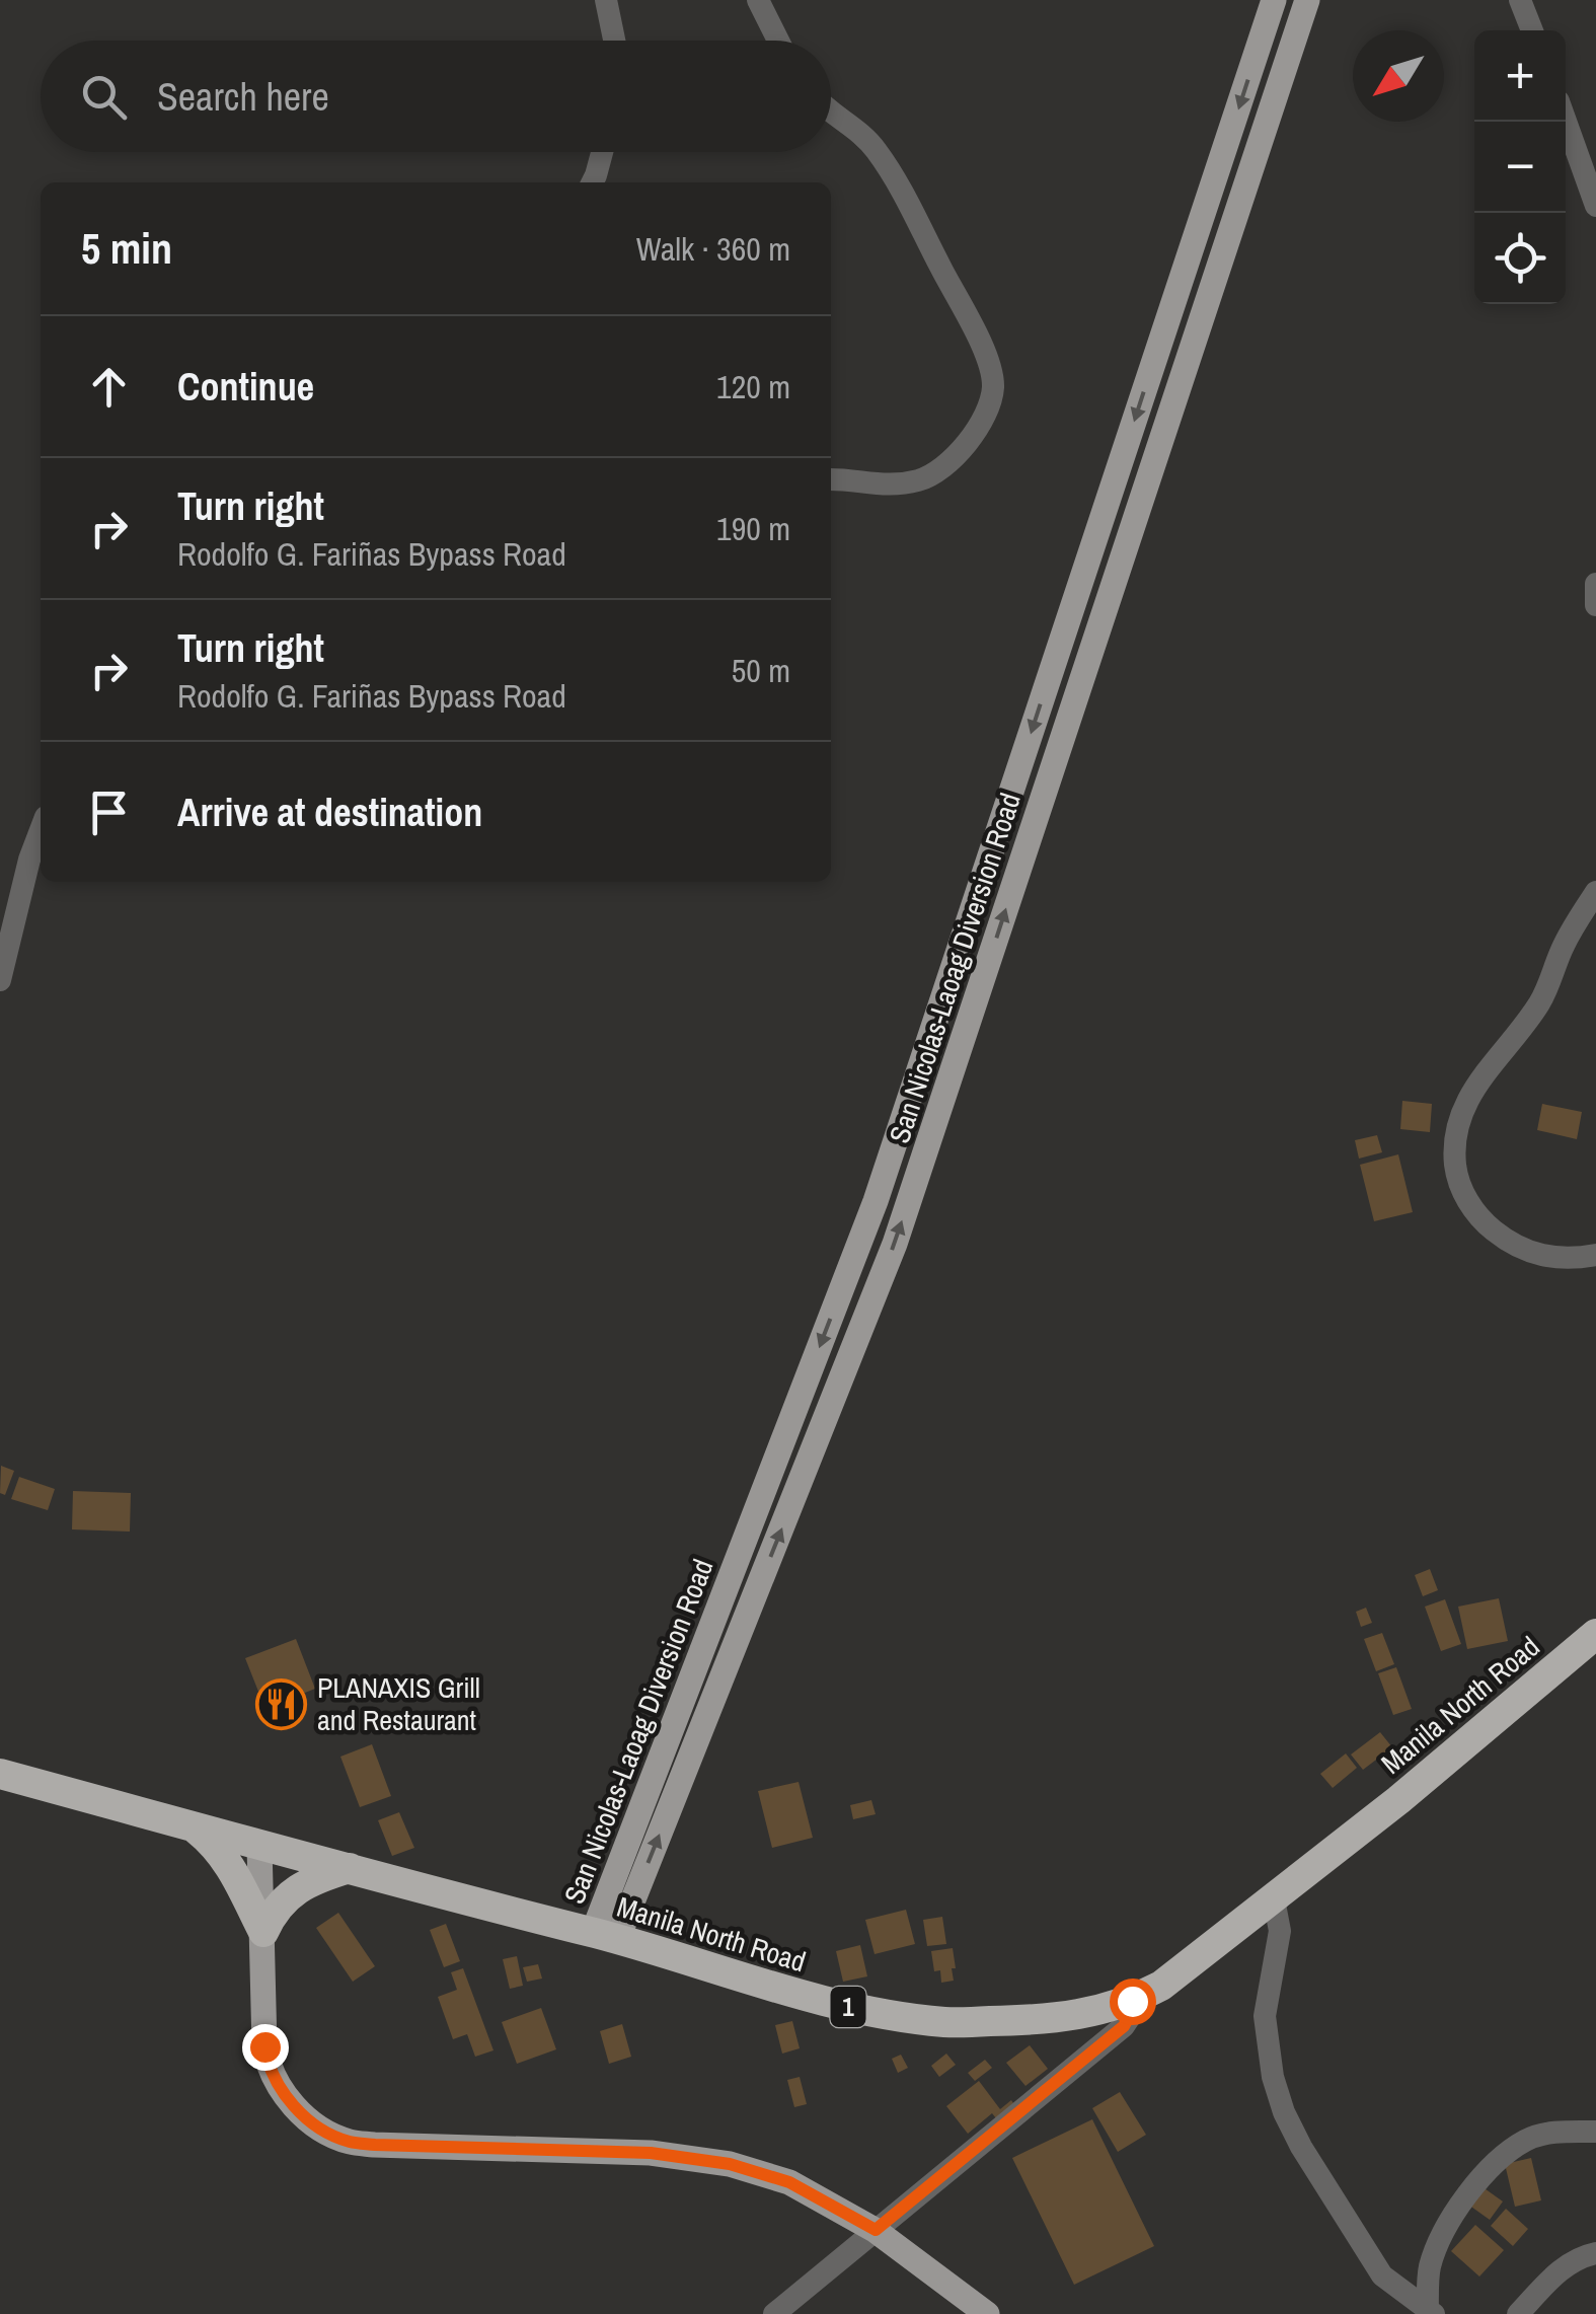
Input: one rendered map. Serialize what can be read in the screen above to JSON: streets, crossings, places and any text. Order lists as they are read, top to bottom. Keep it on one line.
{"streets":{"highway":["Manila North Road","1"],"main road":["San Nicolas-Laoag Diversion Road"]},"crossings":[["San Nicolas-Laoag Diversion Road","Manila North Road"]],"places":{"restaurant":["PLANAXIS Grill and Restaurant"]},"north":"bottom left","page":{"map_buttons":["+","−"],"search":"Search here","heading":["5 min","Walk · 360 m"],"list":[["Continue","120 m"],["Turn right","Rodolfo G. Fariñas Bypass Road","190 m"],["Turn right","Rodolfo G. Fariñas Bypass Road","50 m"],"Arrive at destination"]}}
